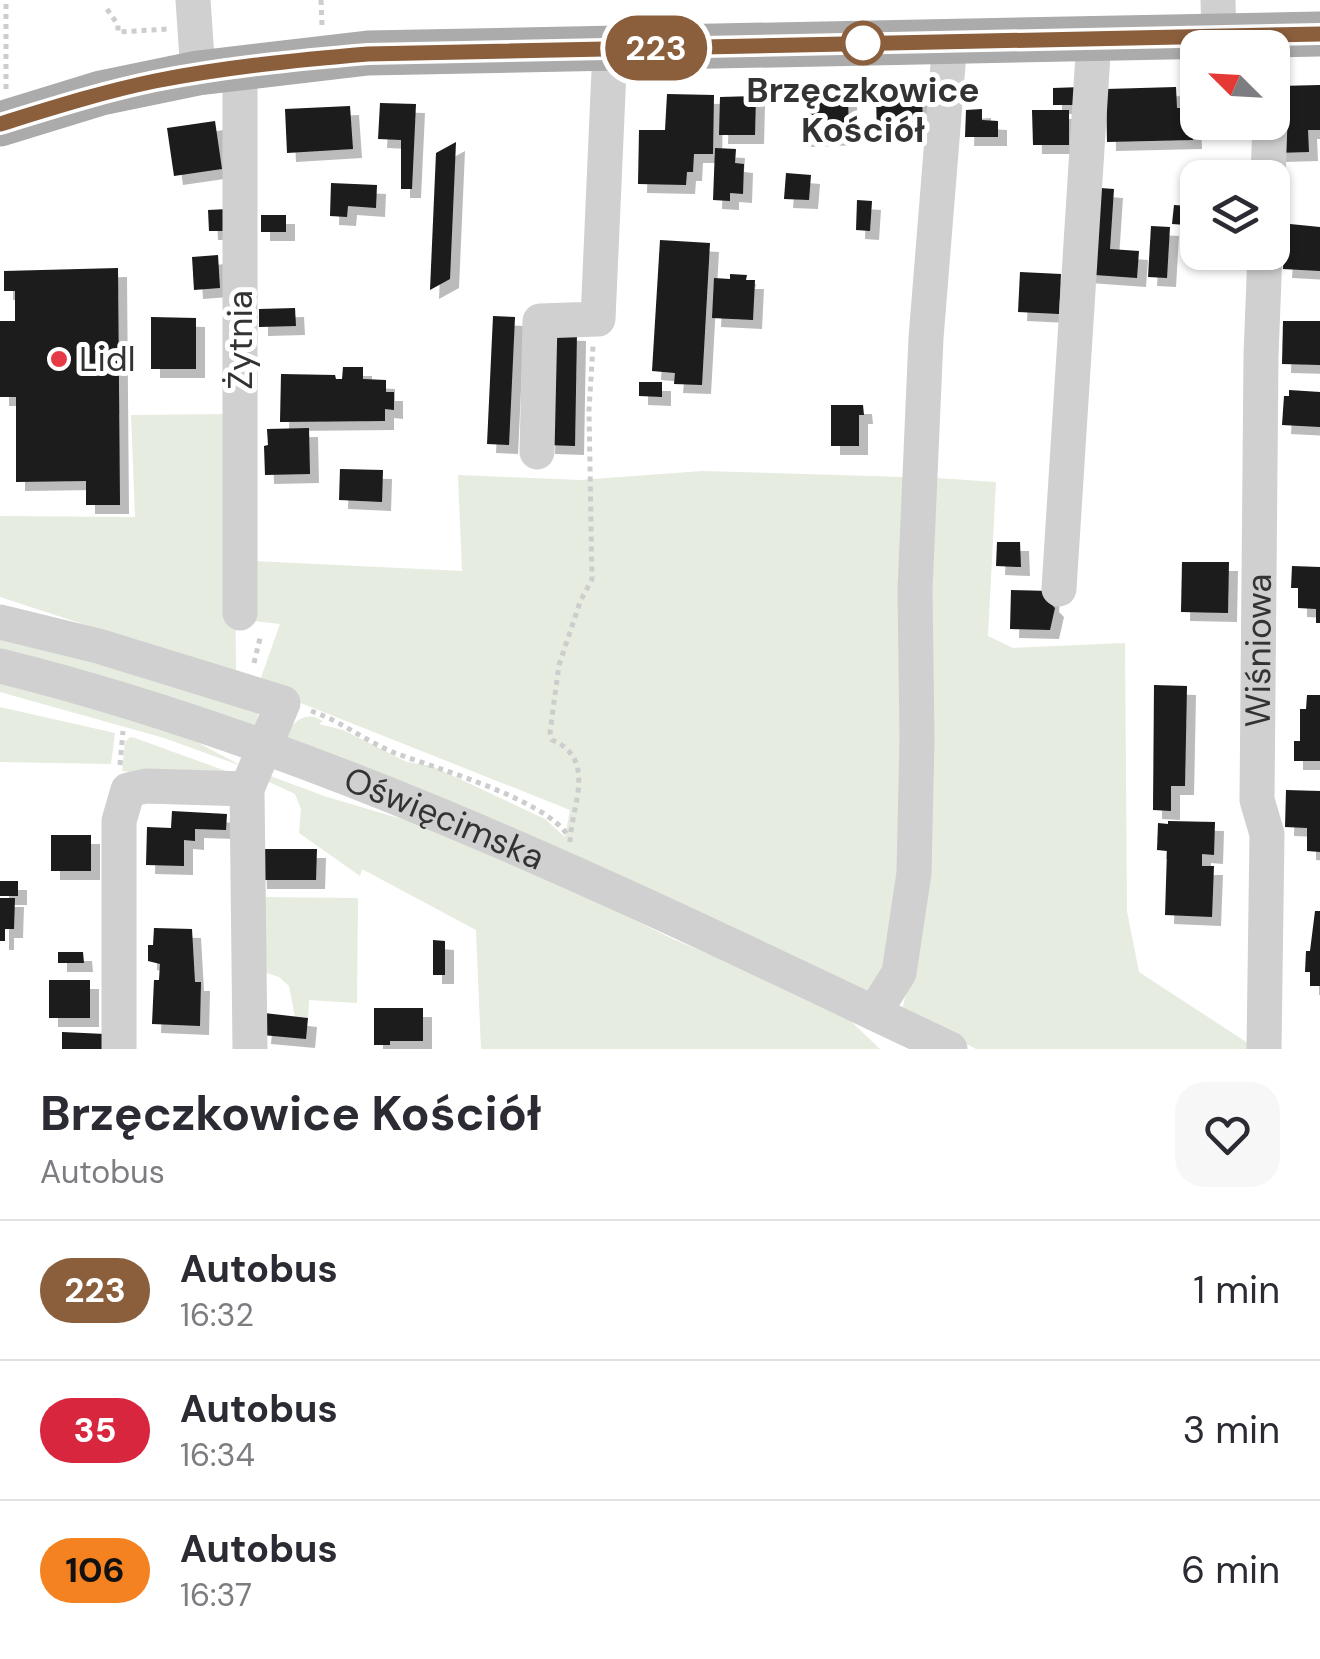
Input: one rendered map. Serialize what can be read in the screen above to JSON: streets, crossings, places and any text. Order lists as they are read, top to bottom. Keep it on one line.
{"streets":{"street":["Żytnia","Wiśniowa","Oświęcimska"]},"places":["Brzęczkowice Kościół","Lidl"],"lines":["bus line 223"],"north":"top left","page":{"on_map":"223","heading":["Brzęczkowice Kościół","Autobus"],"list":[{"mark":"223","name":"Autobus","note":"16:32","value":"1 min"},{"mark":"35","name":"Autobus","note":"16:34","value":"3 min"},{"mark":"106","name":"Autobus","note":"16:37","value":"6 min"}]}}
